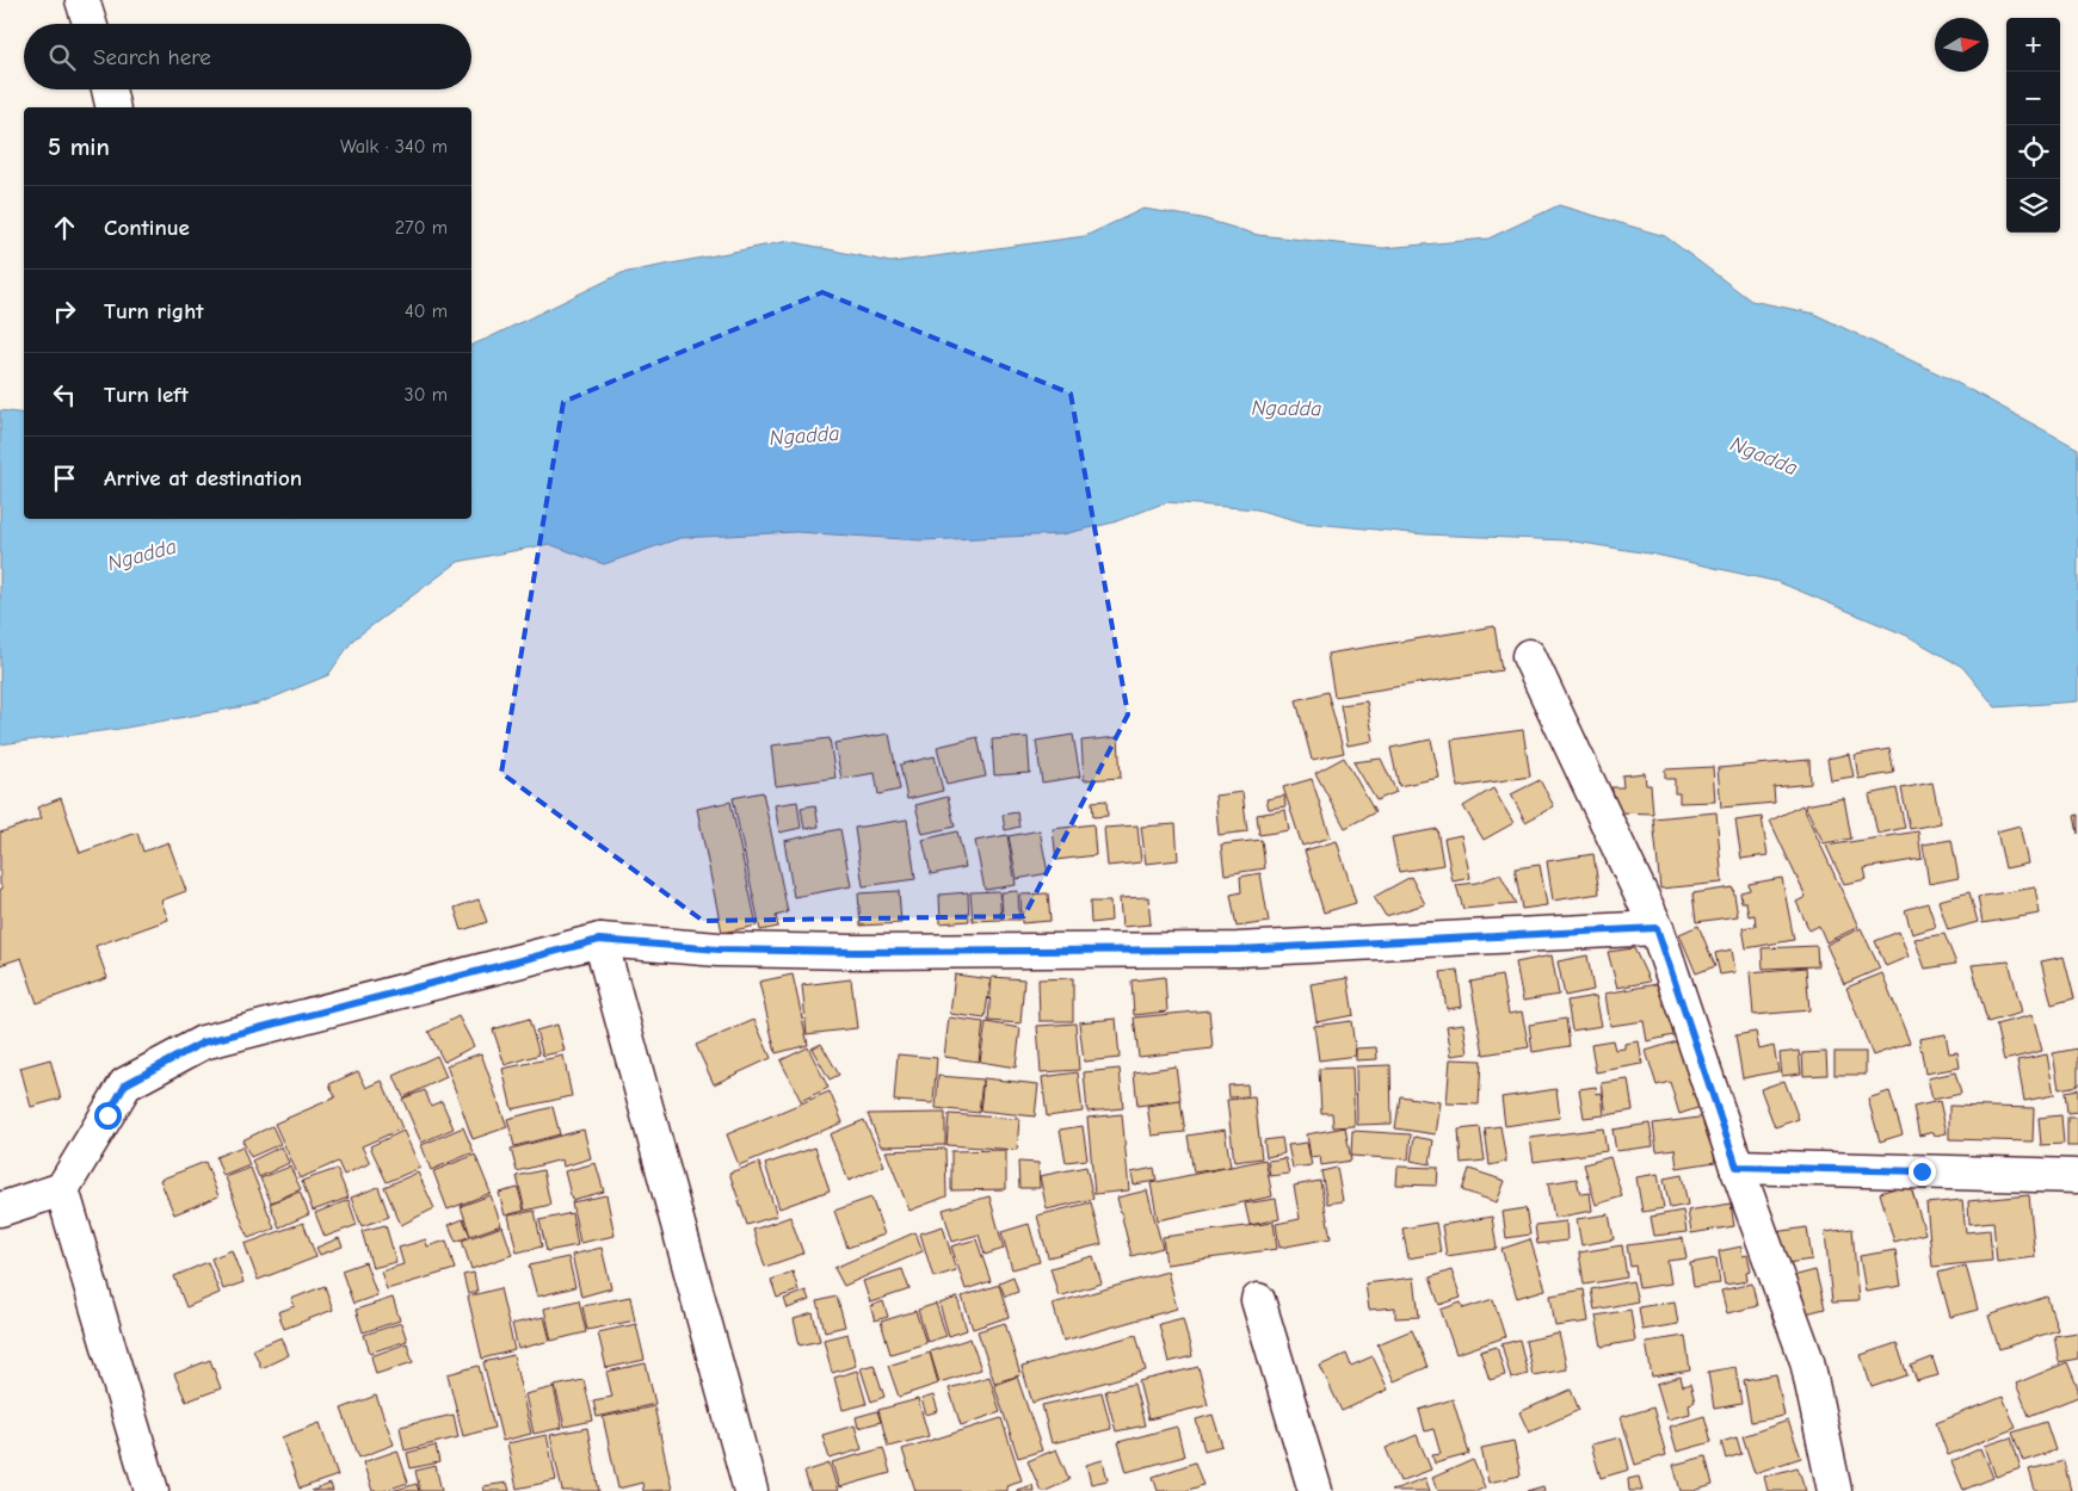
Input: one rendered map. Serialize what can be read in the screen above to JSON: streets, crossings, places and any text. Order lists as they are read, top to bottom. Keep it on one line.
{"water":["Ngadda"],"north":"right","page":{"map_buttons":["+","−"],"search":"Search here","heading":["5 min","Walk · 340 m"],"list":[["Continue","270 m"],["Turn right","40 m"],["Turn left","30 m"],"Arrive at destination"]}}
